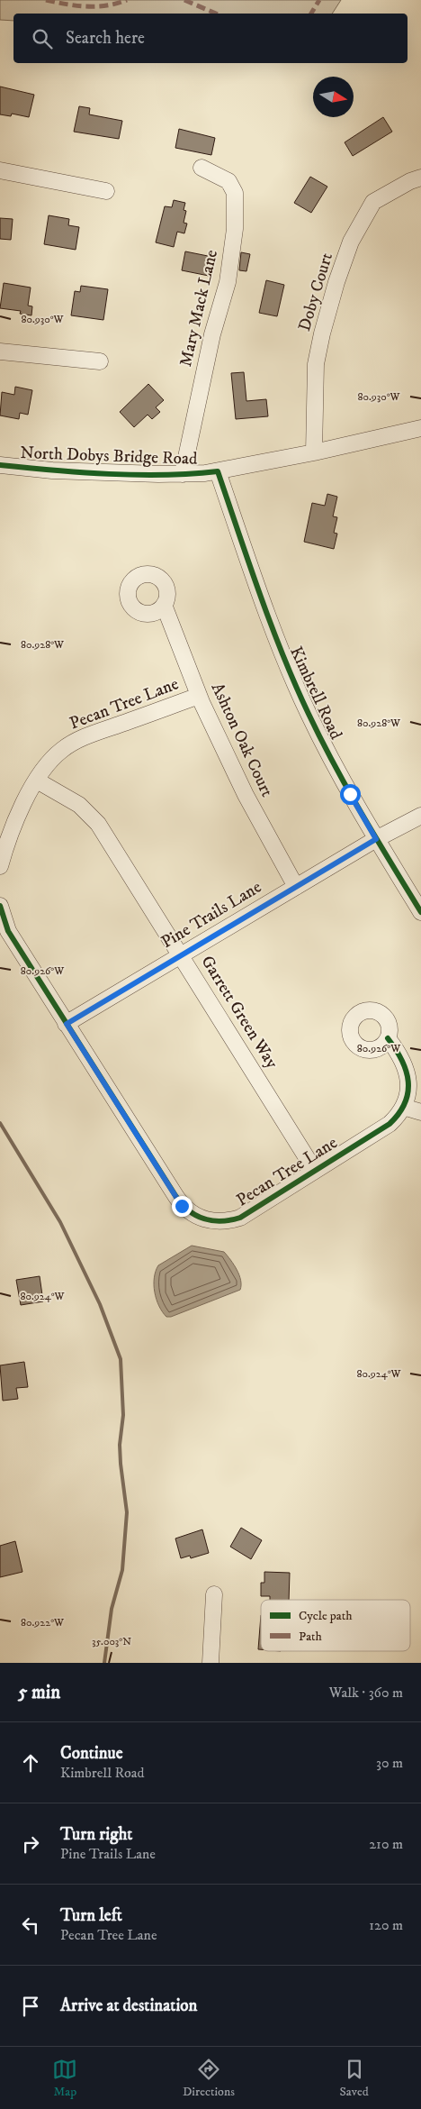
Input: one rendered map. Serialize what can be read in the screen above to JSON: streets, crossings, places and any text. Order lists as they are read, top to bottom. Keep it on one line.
{"streets":{"street":["Doby Court","Mary Mack Lane","North Dobys Bridge Road","Kimbrell Road","Pecan Tree Lane","Ashton Oak Court","Pine Trails Lane","Garrett Green Way"]},"crossings":[["Doby Court","North Dobys Bridge Road"],["Mary Mack Lane","North Dobys Bridge Road"],["North Dobys Bridge Road","Kimbrell Road"],["Kimbrell Road","Pine Trails Lane"],["Pecan Tree Lane","Ashton Oak Court"],["Pecan Tree Lane","Pine Trails Lane"],["Pecan Tree Lane","Garrett Green Way"],["Ashton Oak Court","Pine Trails Lane"],["Pine Trails Lane","Garrett Green Way"]],"legend":["Cycle path","Path"],"north":"right","page":{"search":"Search here","heading":["5 min","Walk · 360 m"],"list":[["Continue","Kimbrell Road","30 m"],["Turn right","Pine Trails Lane","210 m"],["Turn left","Pecan Tree Lane","120 m"],"Arrive at destination"],"nav":["Map","Directions","Saved"]},"coordinates":["80.930°W","80.928°W","80.926°W","80.924°W","80.922°W","35.003°N"]}
